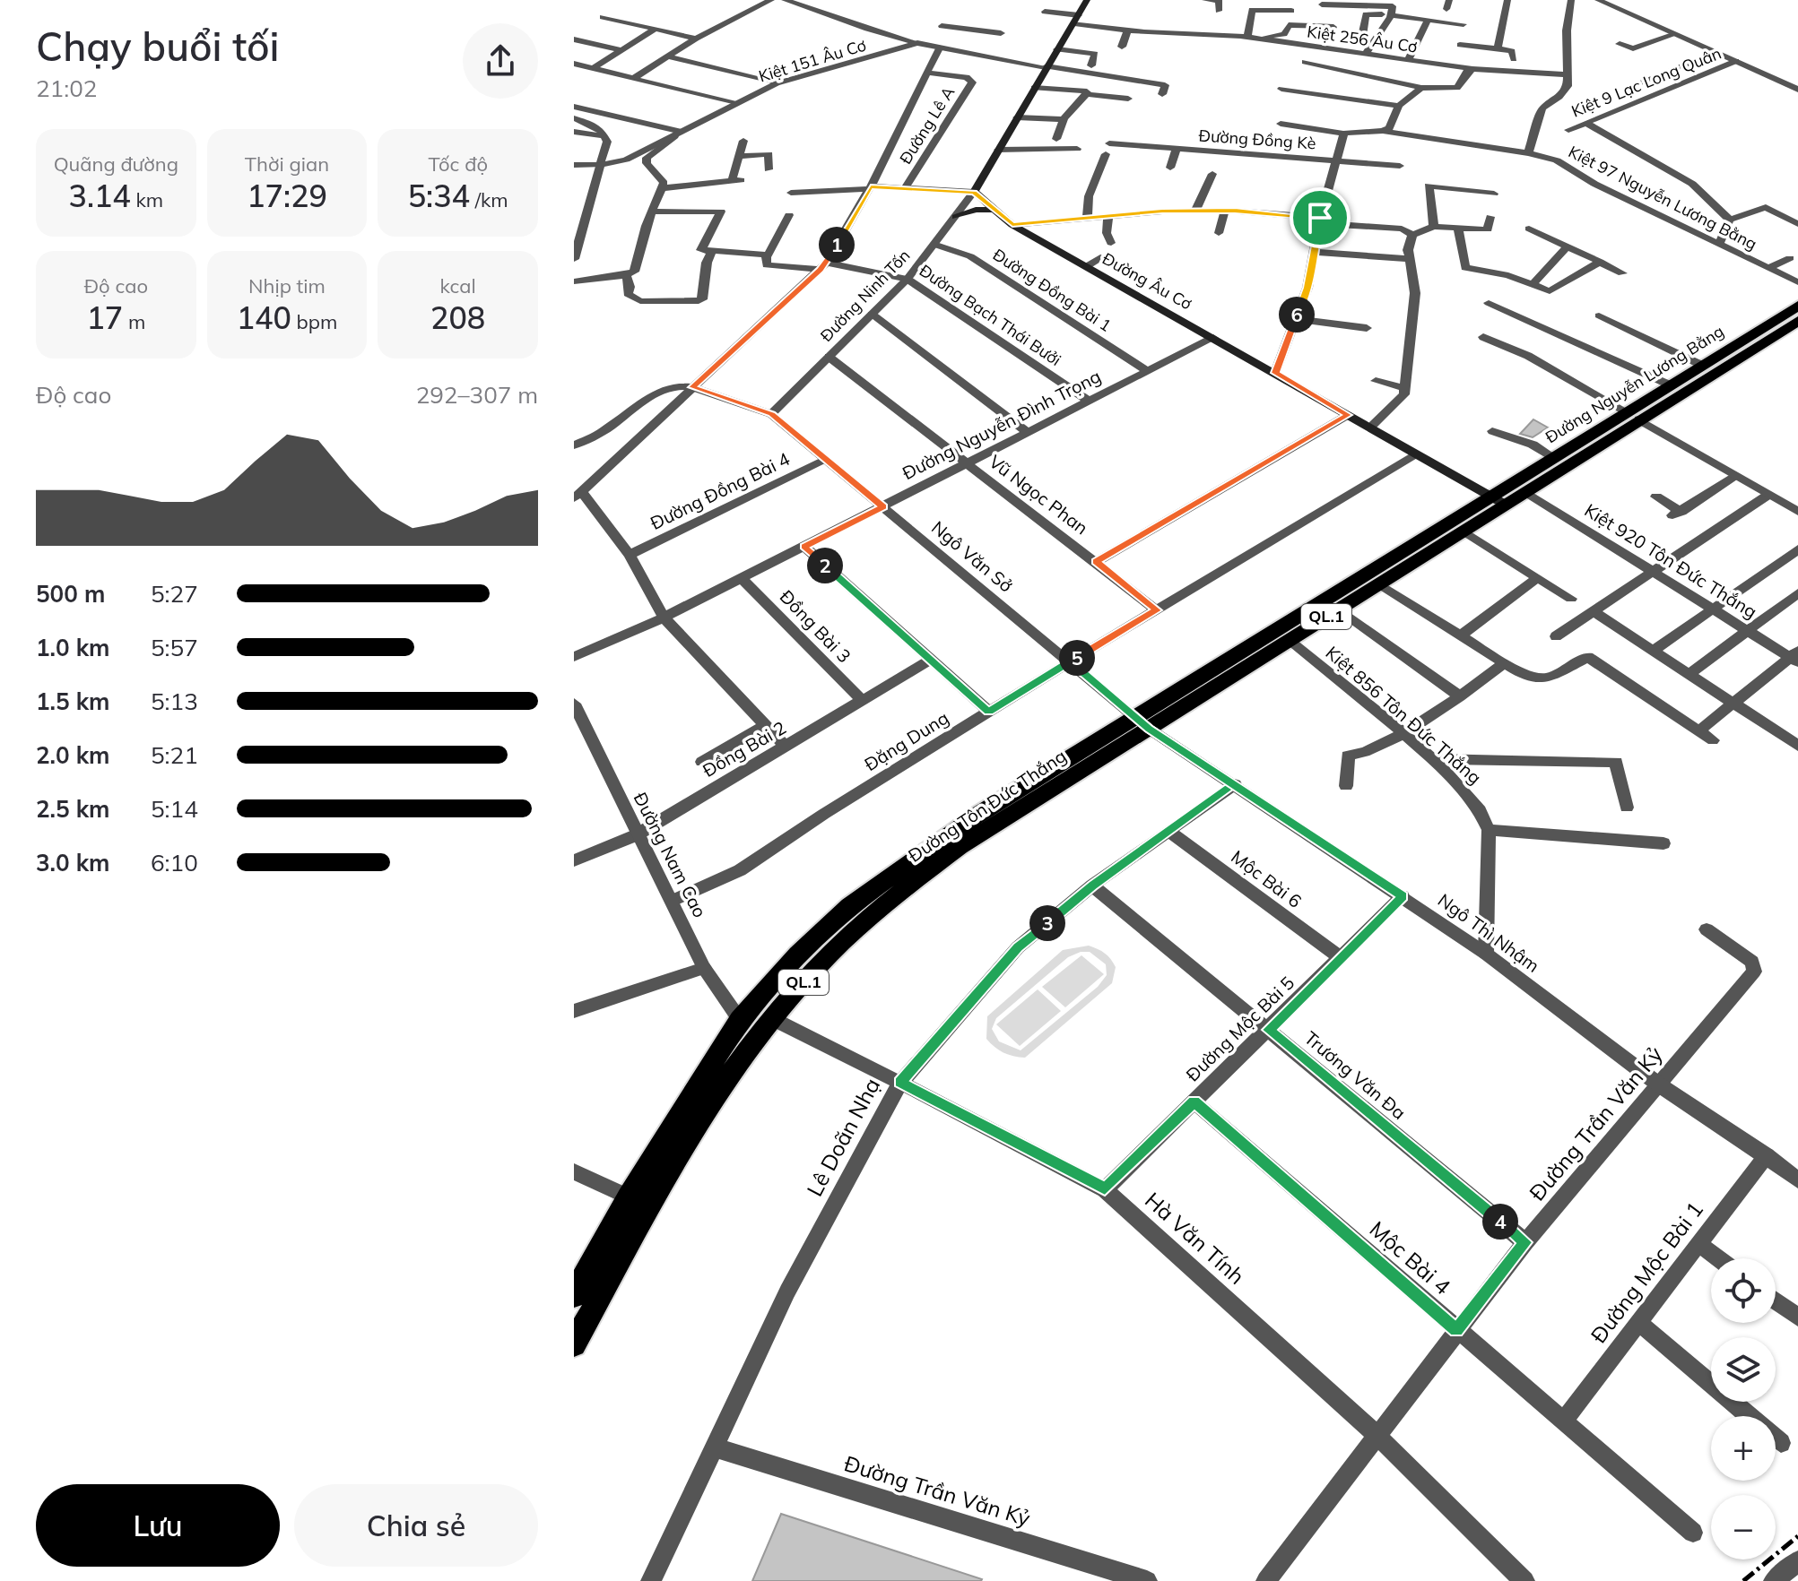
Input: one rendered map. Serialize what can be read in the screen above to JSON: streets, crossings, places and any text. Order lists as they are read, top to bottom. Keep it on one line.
{"streets":{"highway":["Đường Nguyễn Lương Bằng","QL.1","Đường Tôn Đức Thắng"],"main road":["Đường Âu Cơ"],"street":["Kiệt 256 Âu Cơ","Kiệt 151 Âu Cơ","Kiệt 9 Lạc Long Quân","Đường Lê A","Đường Đồng Kè","Kiệt 97 Nguyễn Lương Bằng","Đường Đồng Bài 1","Đường Ninh Tốn","Đường Bạch Thái Bưởi","Đường Nguyễn Đình Trọng","Đường Đồng Bài 4","Vũ Ngọc Phan","Ngô Văn Sở","Kiệt 920 Tôn Đức Thắng","Đồng Bài 3","Kiệt 856 Tôn Đức Thắng","Đặng Dung","Đồng Bài 2","Đường Nam Cao","Mộc Bài 6","Ngô Thì Nhậm","Đường Mộc Bài 5","Trương Văn Đa","Đường Trần Văn Kỷ","Lê Doãn Nhạ","Hà Văn Tính","Mộc Bài 4","Đường Mộc Bài 1"]},"crossings":[["Đường Đồng Kè","Kiệt 97 Nguyễn Lương Bằng"],["Đường Đồng Kè","Đường Âu Cơ"],["Đường Âu Cơ","Đường Ninh Tốn"],["Đường Âu Cơ","Đường Nguyễn Lương Bằng"],["Đường Âu Cơ","Đường Nguyễn Đình Trọng"],["Đường Âu Cơ","Đặng Dung"],["Đường Âu Cơ","Đường Tôn Đức Thắng"],["Đường Đồng Bài 1","Đường Ninh Tốn"],["Đường Đồng Bài 1","Đường Nguyễn Đình Trọng"],["Đường Ninh Tốn","Đường Bạch Thái Bưởi"],["Đường Ninh Tốn","Vũ Ngọc Phan"],["Đường Ninh Tốn","Ngô Văn Sở"],["Đường Bạch Thái Bưởi","Đường Nguyễn Đình Trọng"],["Đường Nguyễn Lương Bằng","Kiệt 920 Tôn Đức Thắng"],["Đường Nguyễn Lương Bằng","Đường Tôn Đức Thắng"],["Đường Nguyễn Đình Trọng","Vũ Ngọc Phan"],["Đường Nguyễn Đình Trọng","Ngô Văn Sở"],["Đường Nguyễn Đình Trọng","Đồng Bài 3"],["Đường Đồng Bài 4","Ngô Văn Sở"],["Vũ Ngọc Phan","Đặng Dung"],["Ngô Văn Sở","Đặng Dung"],["Ngô Văn Sở","Đường Tôn Đức Thắng"],["Ngô Văn Sở","Ngô Thì Nhậm"],["Đồng Bài 3","Đồng Bài 2"],["Kiệt 856 Tôn Đức Thắng","Đường Tôn Đức Thắng"],["Đặng Dung","Đường Nam Cao"],["Đồng Bài 2","Đường Nam Cao"],["Đường Tôn Đức Thắng","Đường Nam Cao"],["Đường Tôn Đức Thắng","Ngô Thì Nhậm"],["Đường Tôn Đức Thắng","Hà Văn Tính"],["Mộc Bài 6","Đường Mộc Bài 5"],["Mộc Bài 6","Lê Doãn Nhạ"],["Ngô Thì Nhậm","Đường Mộc Bài 5"],["Ngô Thì Nhậm","Đường Trần Văn Kỷ"],["Ngô Thì Nhậm","Lê Doãn Nhạ"],["Ngô Thì Nhậm","Đường Mộc Bài 1"],["Đường Mộc Bài 5","Trương Văn Đa"],["Đường Mộc Bài 5","Hà Văn Tính"],["Đường Mộc Bài 5","Mộc Bài 4"],["Trương Văn Đa","Đường Trần Văn Kỷ"],["Trương Văn Đa","Lê Doãn Nhạ"],["Đường Trần Văn Kỷ","Lê Doãn Nhạ"],["Đường Trần Văn Kỷ","Hà Văn Tính"],["Đường Trần Văn Kỷ","Mộc Bài 4"],["Lê Doãn Nhạ","Hà Văn Tính"],["Mộc Bài 4","Đường Mộc Bài 1"]],"page":{"heading":["Chạy buổi tối","21:02"],"stats":[["Quãng đường","3.14 km"],["Thời gian","17:29"],["Tốc độ","5:34 /km"],["Độ cao","17 m"],["Nhịp tim","140 bpm"],["kcal","208"]],"pins":["1","6","2","5","3","4"],"chart":["Độ cao","292–307 m"],"list":[{"name":"500 m","note":"5:27"},{"name":"1.0 km","note":"5:57"},{"name":"1.5 km","note":"5:13"},{"name":"2.0 km","note":"5:21"},{"name":"2.5 km","note":"5:14"},{"name":"3.0 km","note":"6:10"}],"map_buttons":["+","−"],"buttons":["Lưu","Chia sẻ"]}}
